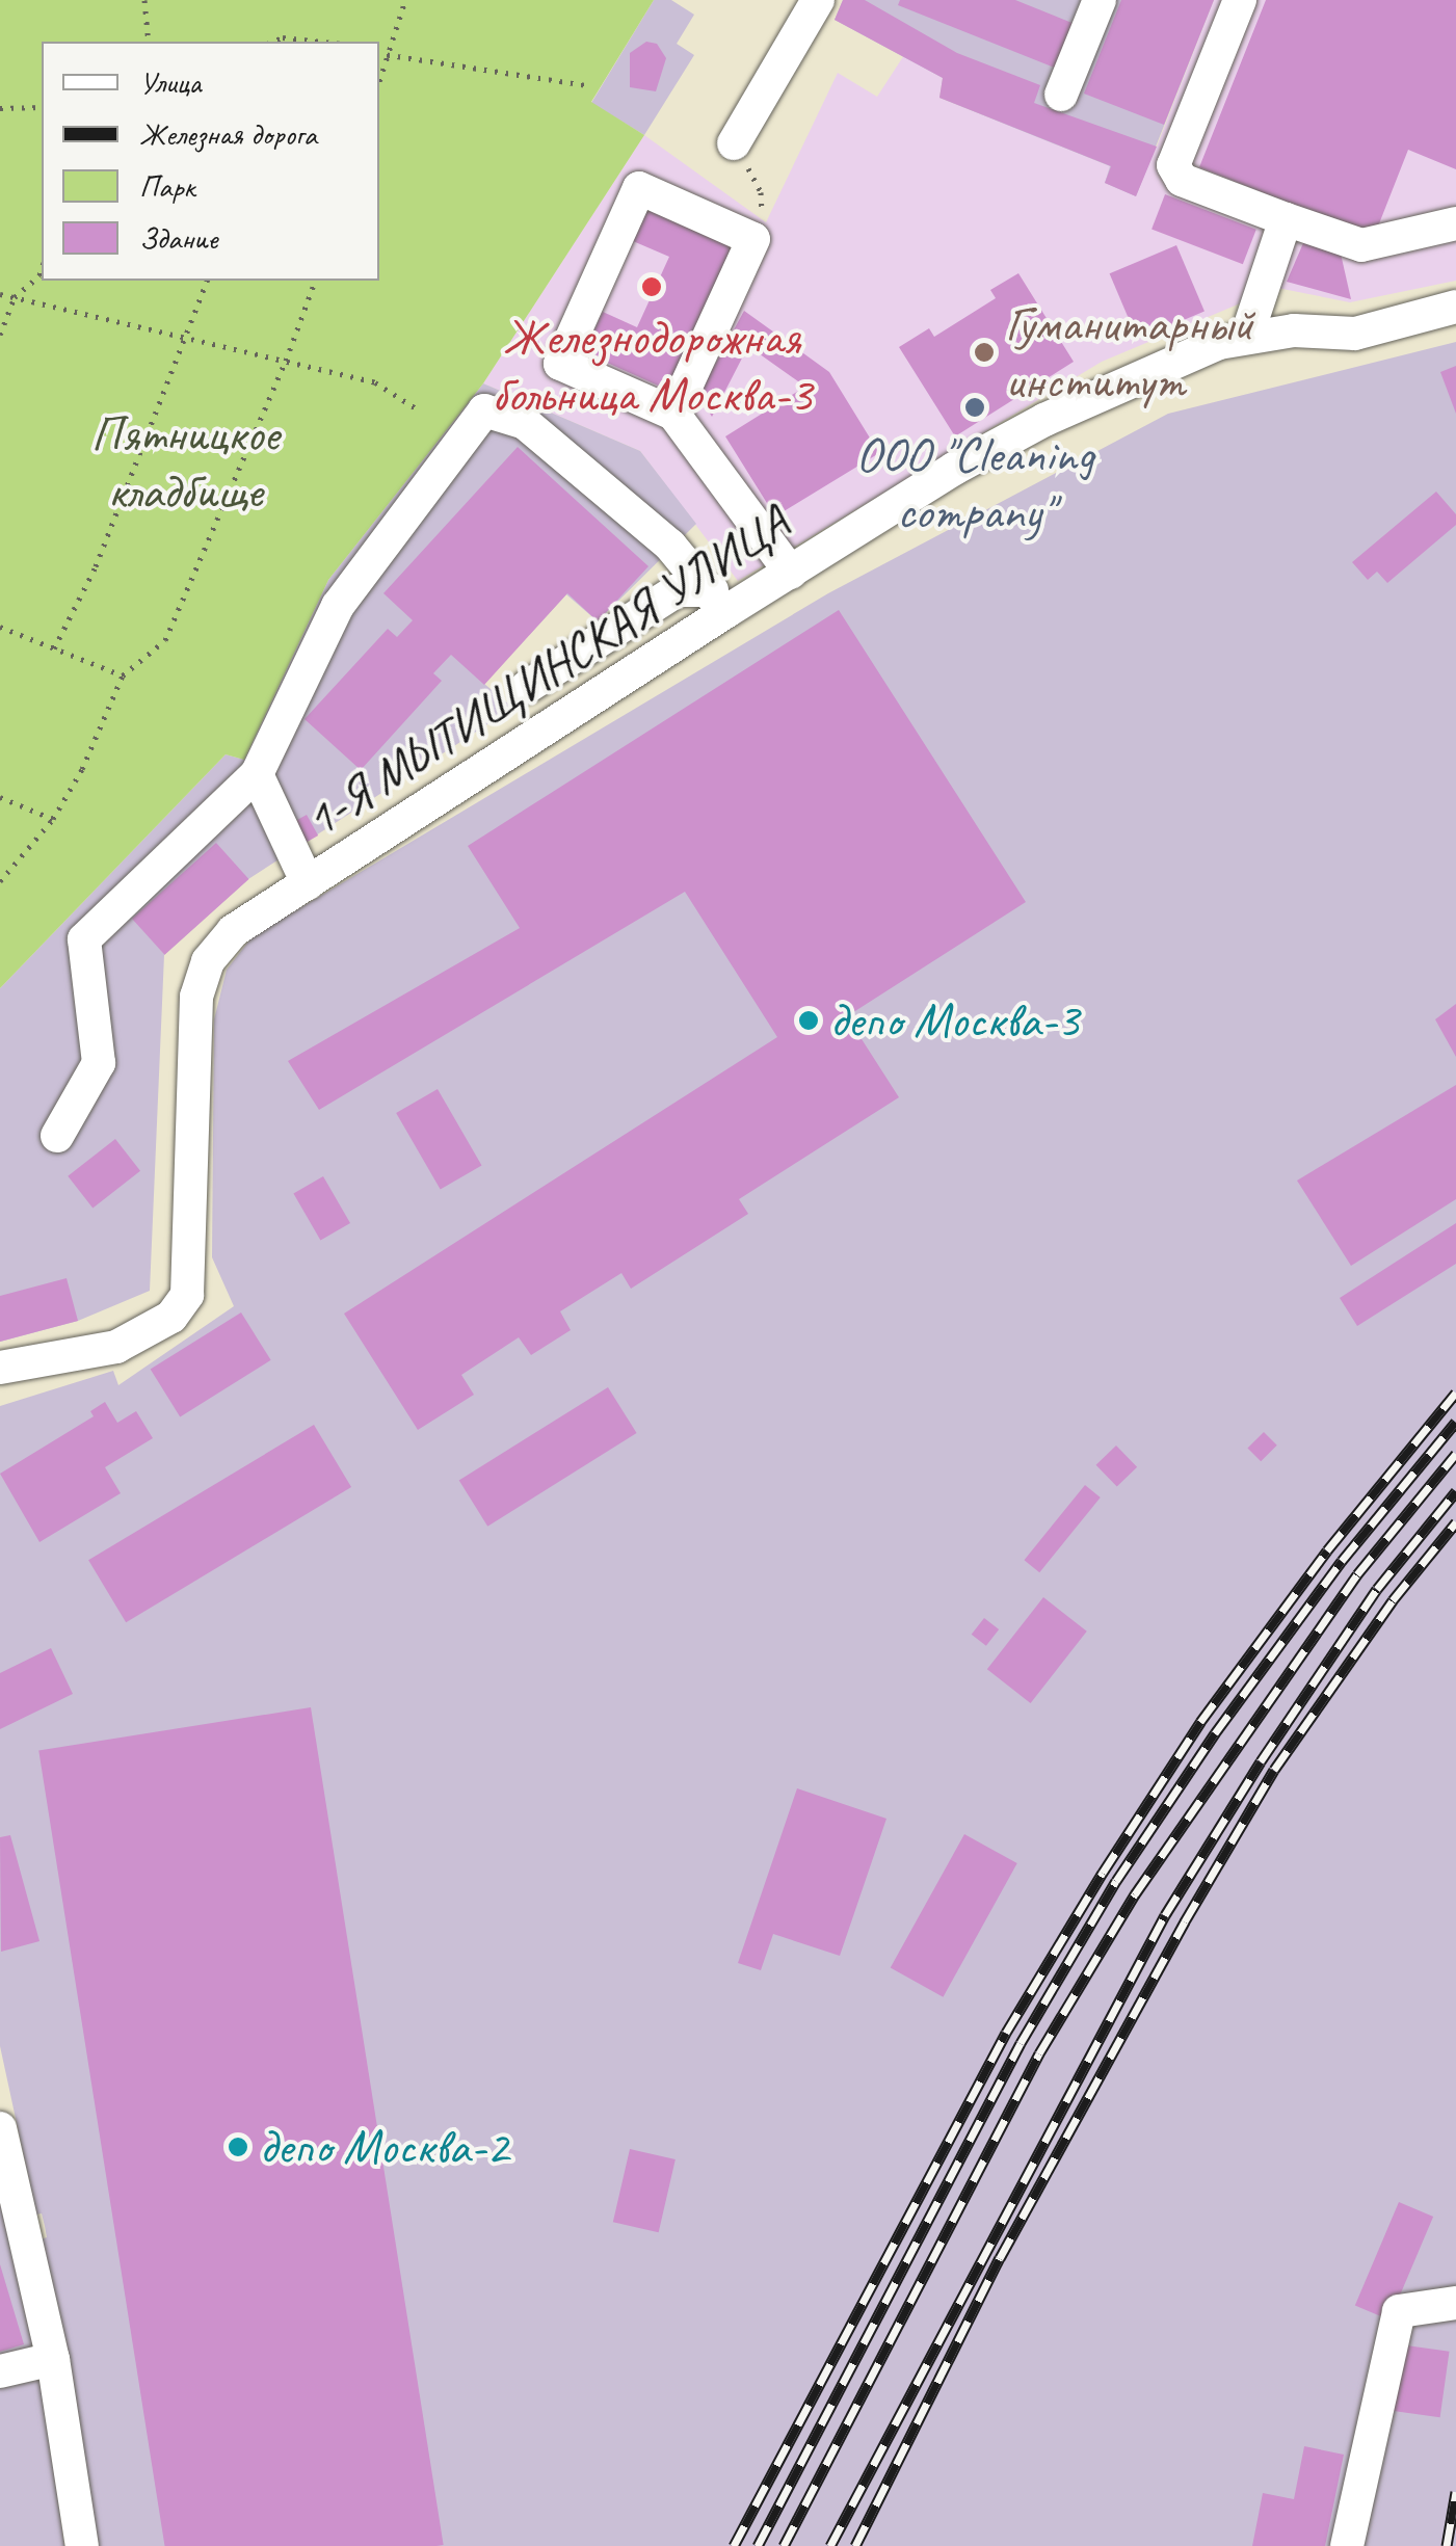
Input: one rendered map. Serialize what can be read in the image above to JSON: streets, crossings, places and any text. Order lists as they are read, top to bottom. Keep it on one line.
{"streets":{"street":["1-Я МЫТИЩИНСКАЯ УЛИЦА"]},"parks":["Пятницкое кладбище"],"places":["Железнодорожная больница Москва-3","Гуманитарный институт","ООО \"Cleaning company\"","депо Москва-3","депо Москва-2"],"legend":["Улица","Железная дорога","Парк","Здание"]}
